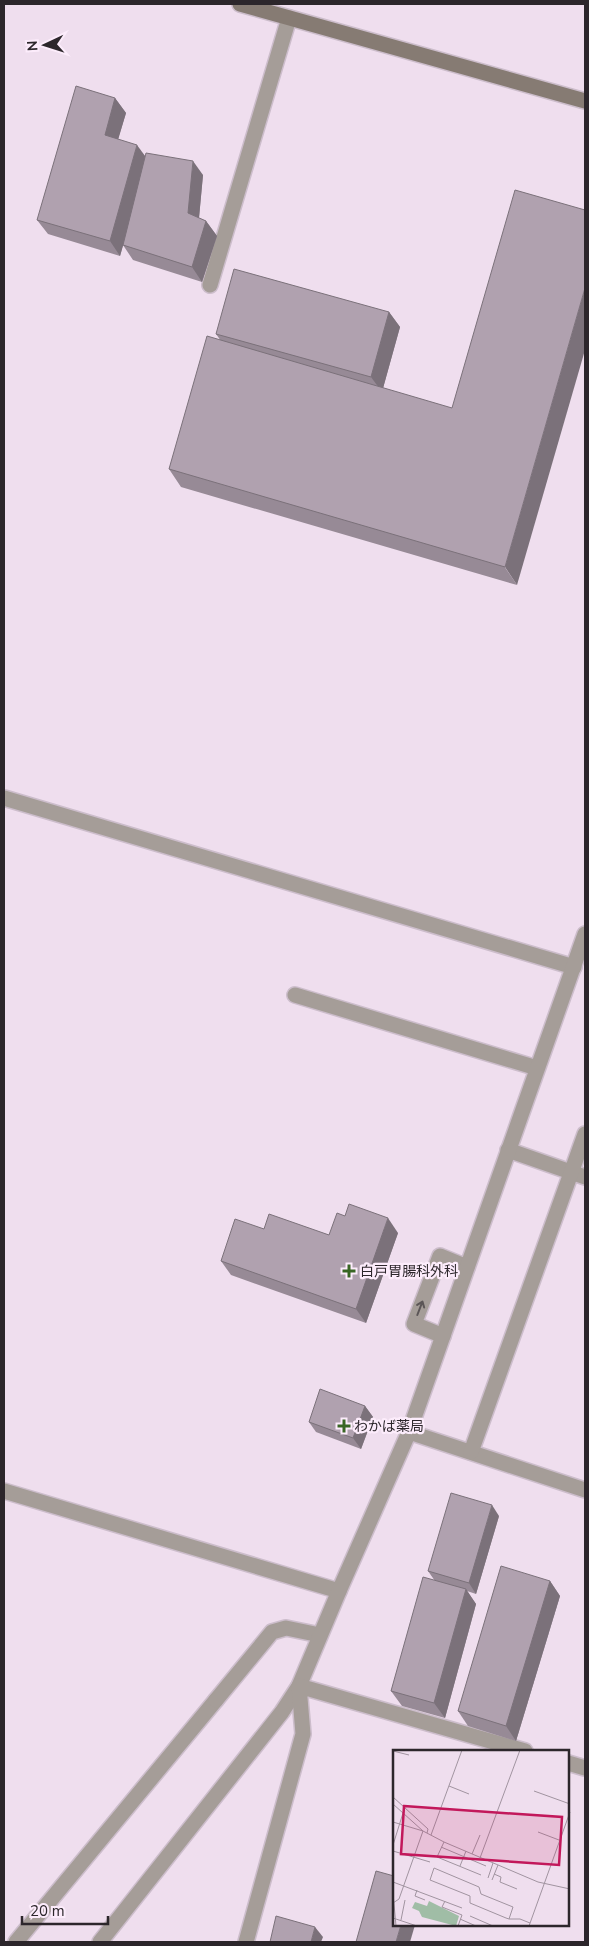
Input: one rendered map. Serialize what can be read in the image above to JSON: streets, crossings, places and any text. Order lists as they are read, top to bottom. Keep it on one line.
{"places":{"health":["白戸胃腸科外科","わかば薬局"]},"scale_bar":"20 m","north":"left"}
